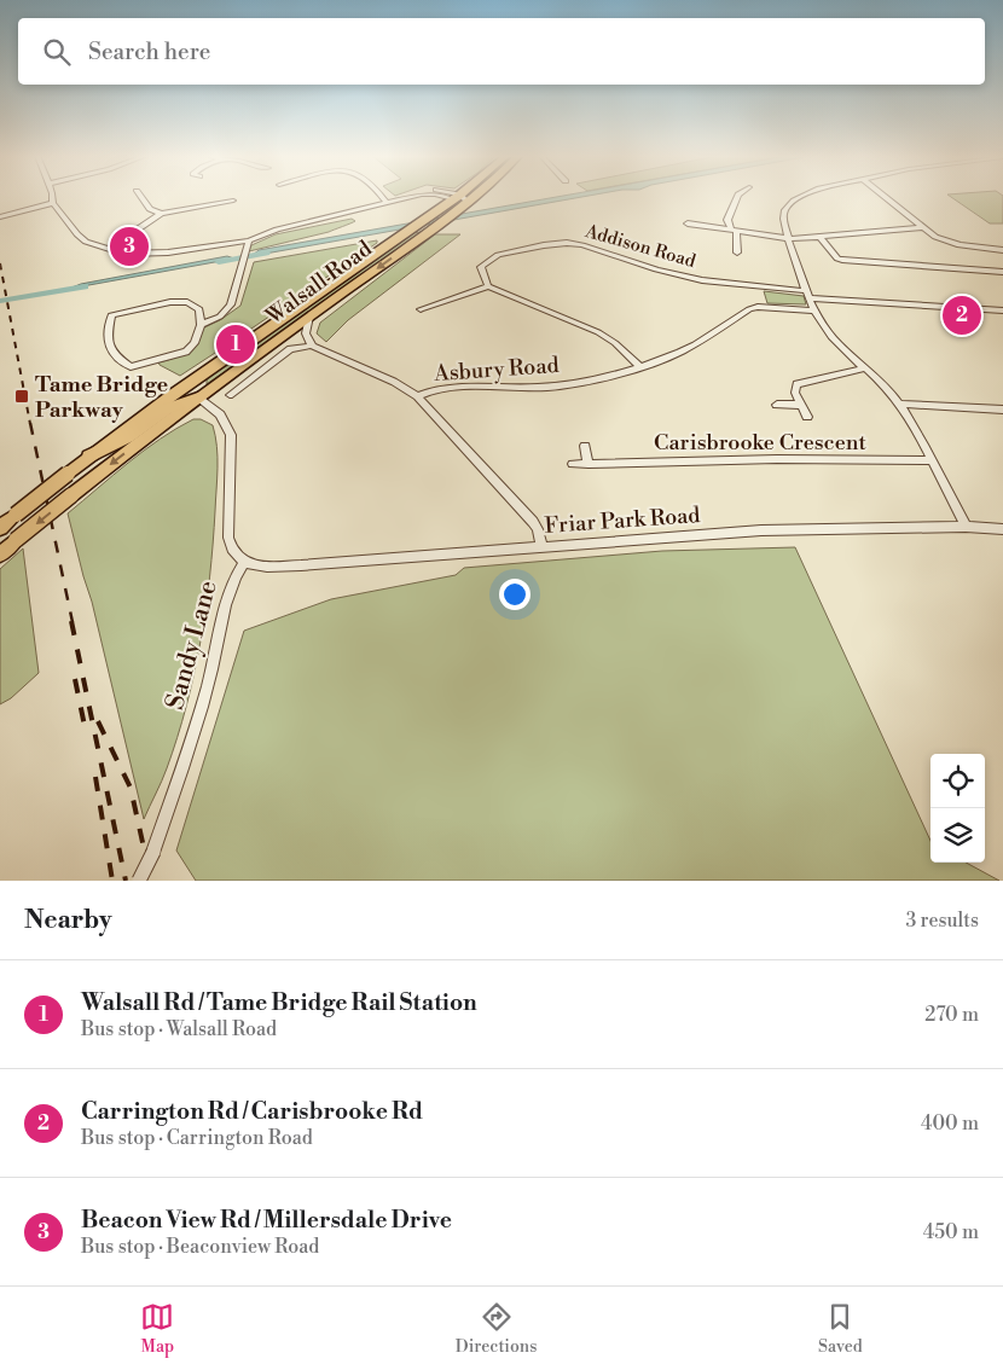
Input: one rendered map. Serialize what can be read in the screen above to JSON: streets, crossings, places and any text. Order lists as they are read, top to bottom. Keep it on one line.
{"streets":{"main road":["Walsall Road"],"street":["Addison Road","Asbury Road","Carisbrooke Crescent","Friar Park Road","Sandy Lane"]},"crossings":[["Walsall Road","Sandy Lane"],["Friar Park Road","Sandy Lane"]],"places":{"transit":["Tame Bridge Parkway"]},"page":{"search":"Search here","pins":["3","2","1"],"heading":["Nearby","3 results"],"list":[{"mark":"1","name":"Walsall Rd / Tame Bridge Rail Station","note":"Bus stop · Walsall Road","value":"270 m"},{"mark":"2","name":"Carrington Rd / Carisbrooke Rd","note":"Bus stop · Carrington Road","value":"400 m"},{"mark":"3","name":"Beacon View Rd / Millersdale Drive","note":"Bus stop · Beaconview Road","value":"450 m"}],"nav":["Map","Directions","Saved"]}}
